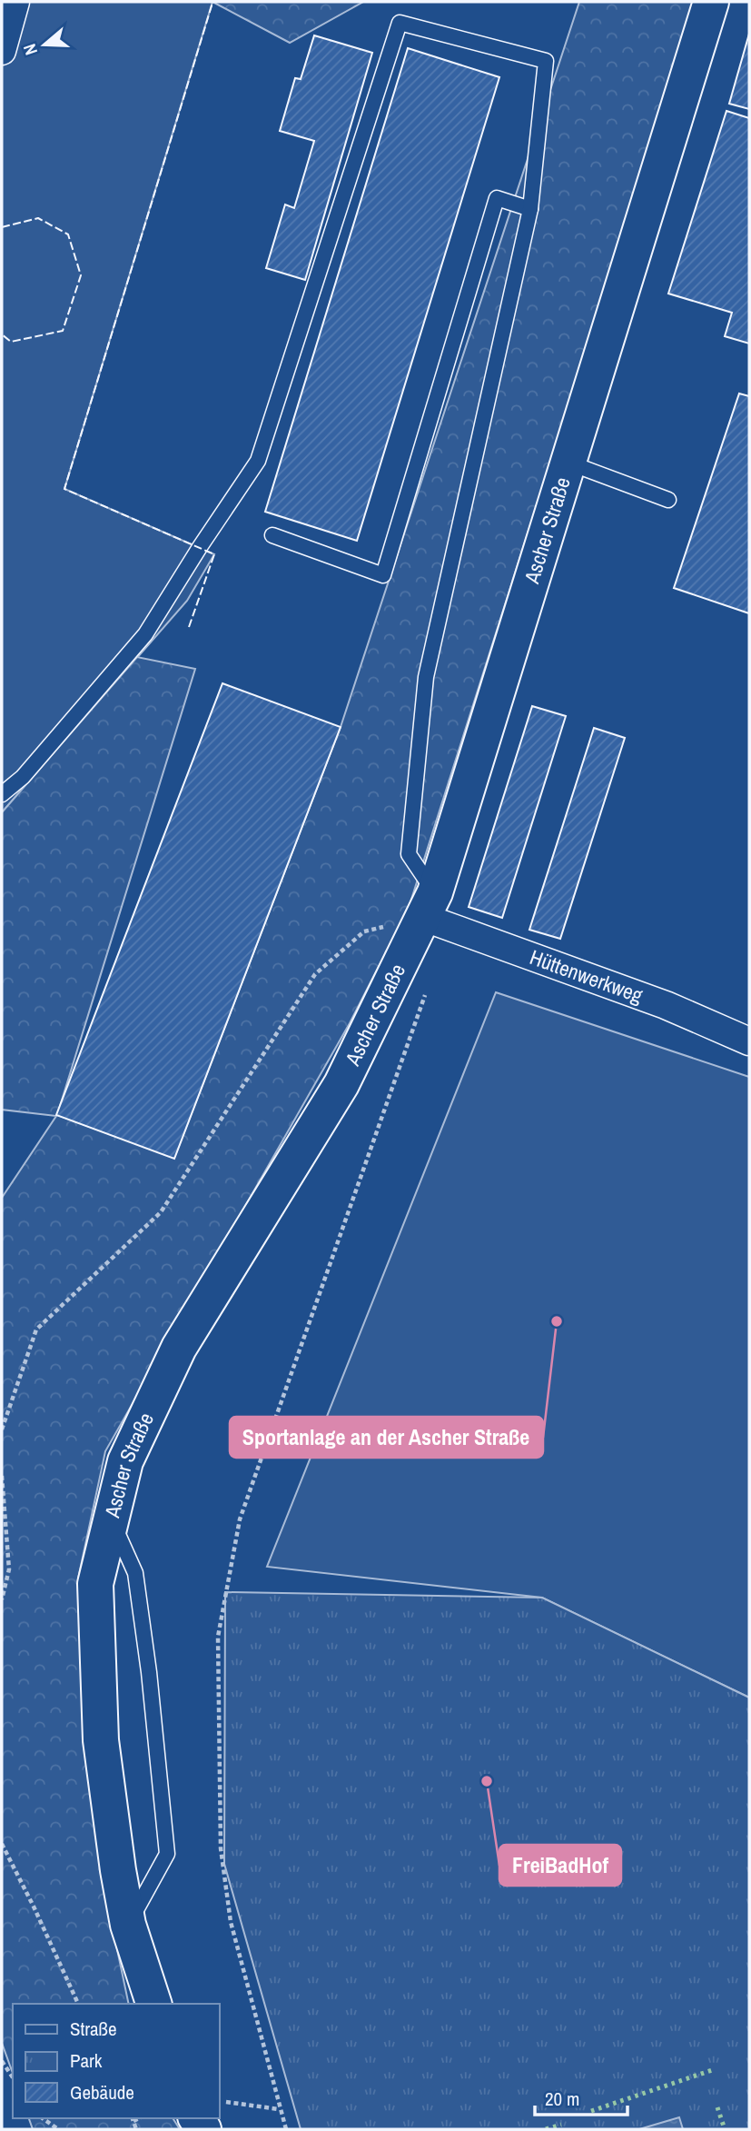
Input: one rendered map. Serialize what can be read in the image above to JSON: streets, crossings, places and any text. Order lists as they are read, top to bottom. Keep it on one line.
{"streets":{"street":["Ascher Straße","Hüttenwerkweg"]},"crossings":[["Ascher Straße","Hüttenwerkweg"]],"places":["Sportanlage an der Ascher Straße","FreiBadHof"],"legend":["Straße","Park","Gebäude"],"scale_bar":"20 m","north":"left"}
